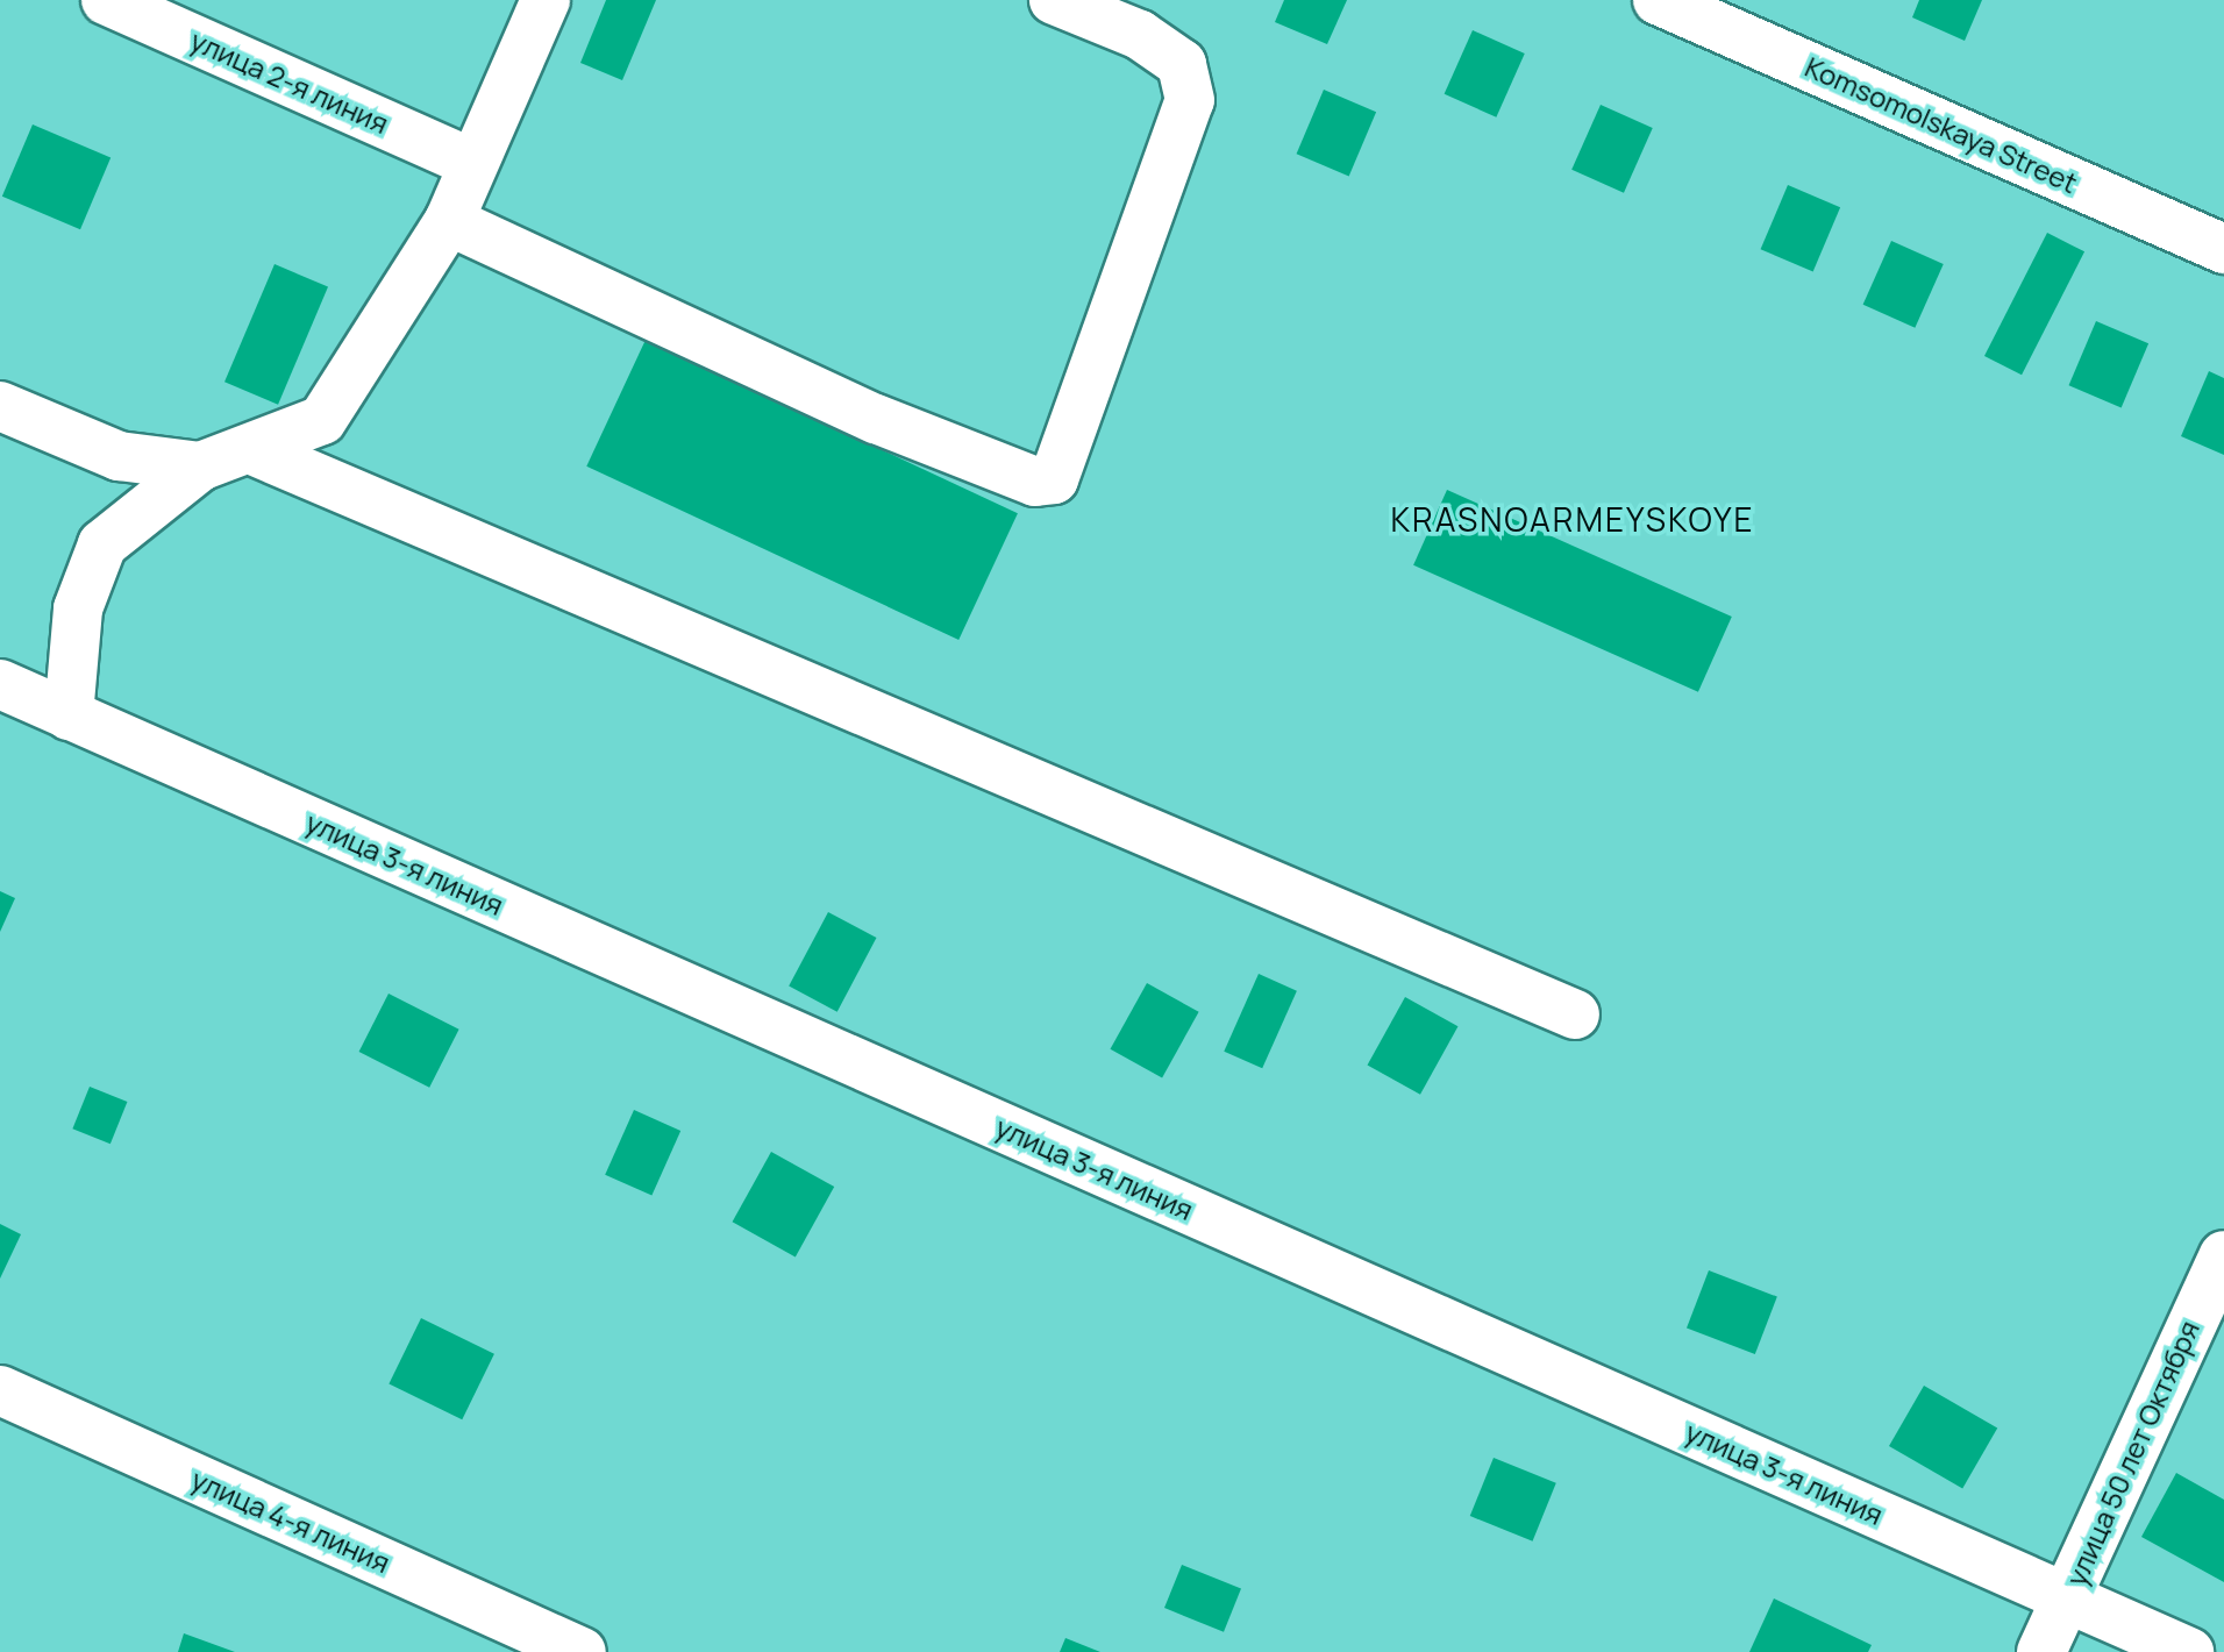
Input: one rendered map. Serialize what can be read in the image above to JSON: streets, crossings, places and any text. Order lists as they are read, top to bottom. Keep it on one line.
{"streets":{"street":["улица 2-я линия","Komsomolskaya Street","улица 3-я линия","улица 50 лет Октября","улица 4-я линия"]},"crossings":[["улица 3-я линия","улица 50 лет Октября"]],"districts":["KRASNOARMEYSKOYE"]}
